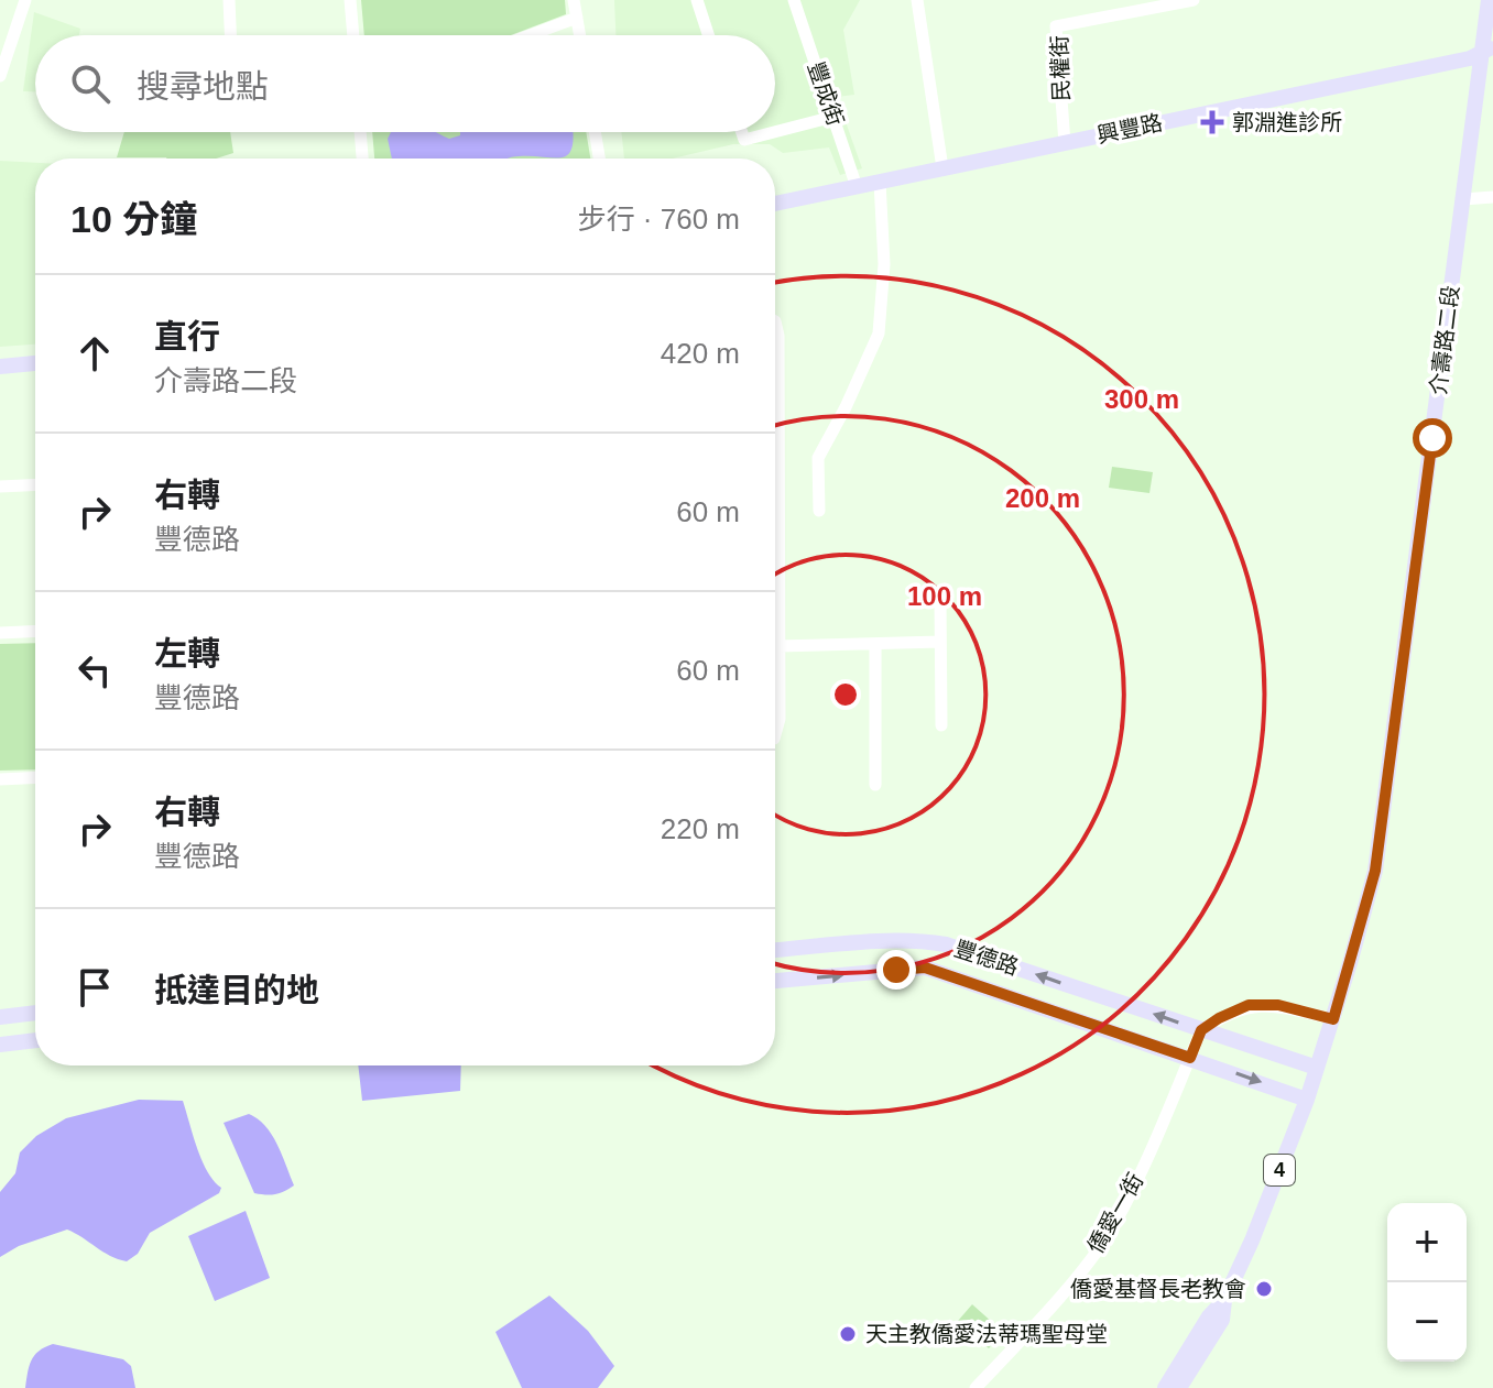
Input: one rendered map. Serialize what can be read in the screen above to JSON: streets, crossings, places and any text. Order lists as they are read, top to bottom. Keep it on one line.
{"streets":{"main road":["興豐路","介壽路二段","豐德路","4"],"street":["民權街","豐成街","僑愛一街"]},"crossings":[["民權街","興豐路"],["豐成街","興豐路"],["興豐路","介壽路二段"],["介壽路二段","豐德路"],["介壽路二段","4"],["豐德路","僑愛一街"]],"places":{"health":["郭淵進診所"],"other":["僑愛基督長老教會","天主教僑愛法蒂瑪聖母堂"]},"page":{"search":"搜尋地點","heading":["10 分鐘","步行 · 760 m"],"list":[["直行","介壽路二段","420 m"],["右轉","豐德路","60 m"],["左轉","豐德路","60 m"],["右轉","豐德路","220 m"],"抵達目的地"],"map_buttons":["+","−"]},"rings":["300 m","200 m","100 m"]}
